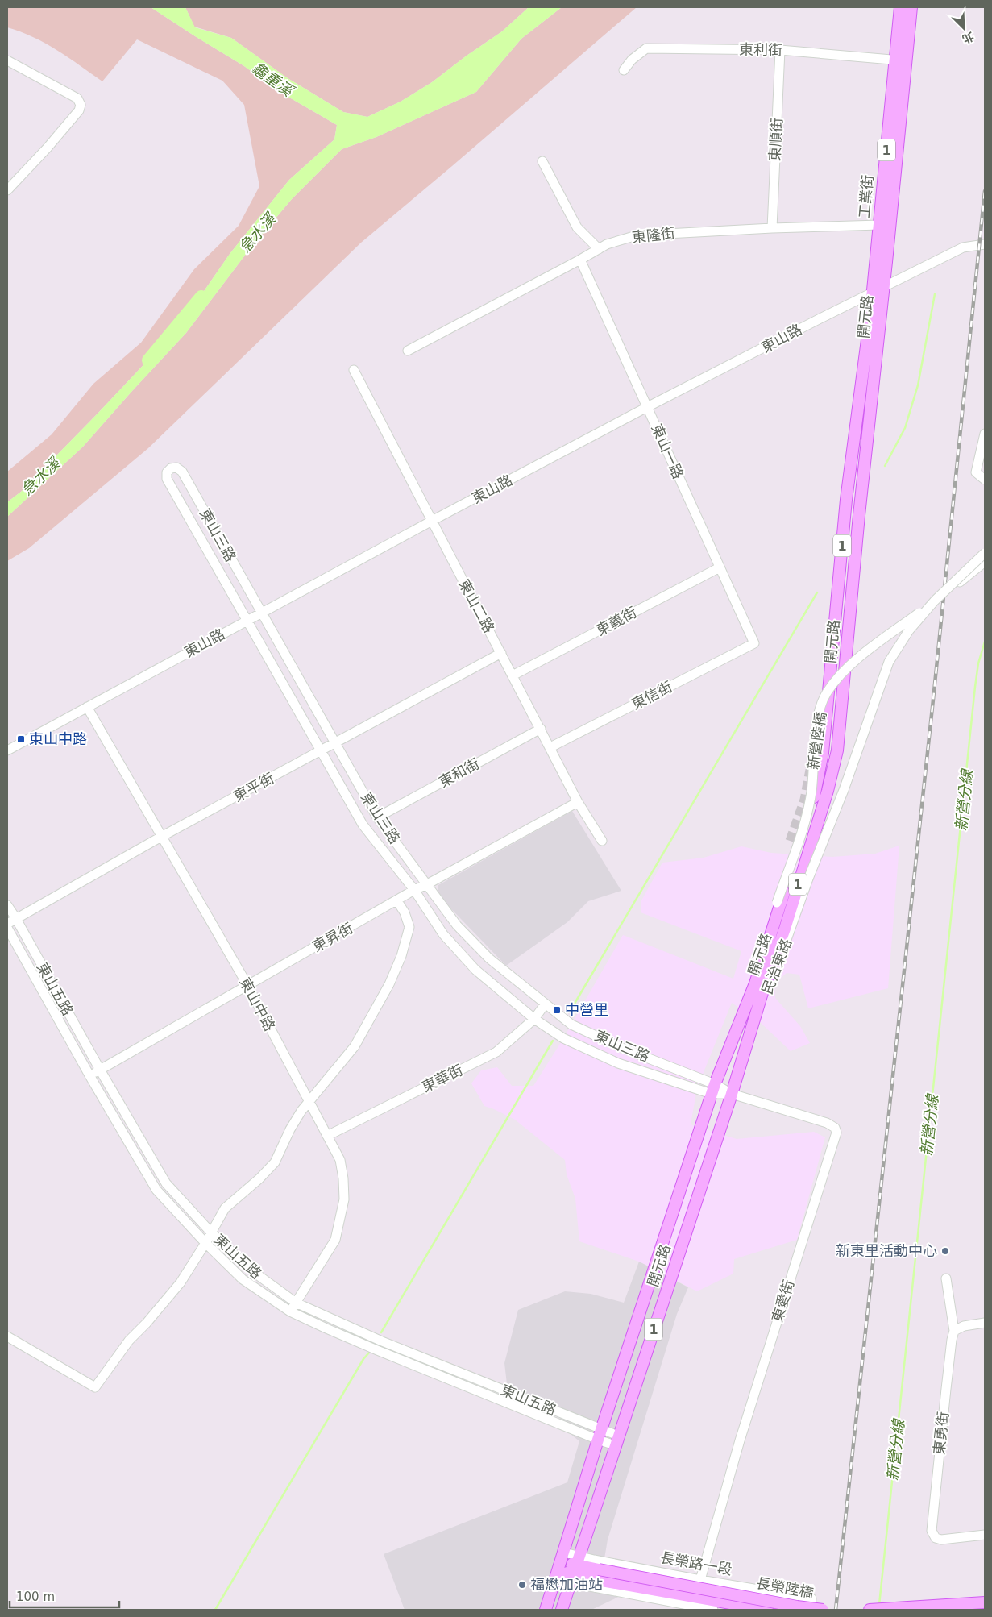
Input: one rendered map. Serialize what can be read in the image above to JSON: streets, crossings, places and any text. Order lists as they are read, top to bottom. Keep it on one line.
{"streets":{"main road":["1","工業街","開元路","長榮路一段","長榮陸橋"],"street":["東利街","東順街","東隆街","東山路","東山一路","東山三路","東山二路","東義街","東信街","新營陸橋","東和街","東平街","東昇街","民治東路","東山五路","東山中路","東華街","東愛街","東勇街"]},"crossings":[["東利街","東順街"],["東利街","工業街"],["東順街","東隆街"],["工業街","東隆街"],["工業街","開元路"],["工業街","東山路"],["東隆街","東山一路"],["開元路","東山路"],["開元路","東山三路"],["開元路","新營陸橋"],["開元路","民治東路"],["開元路","東山五路"],["開元路","東愛街"],["開元路","長榮路一段"],["東山路","東山一路"],["東山路","東山三路"],["東山路","東山二路"],["東山路","東山中路"],["東山一路","東義街"],["東山一路","東信街"],["東山三路","東和街"],["東山三路","東平街"],["東山三路","東昇街"],["東山三路","東華街"],["東山三路","東愛街"],["東山二路","東義街"],["東山二路","東信街"],["東山二路","東和街"],["東山二路","東平街"],["東山二路","東昇街"],["新營陸橋","民治東路"],["東平街","東山五路"],["東平街","東山中路"],["東昇街","東山五路"],["東昇街","東山中路"],["東山五路","東山中路"],["東山中路","東華街"],["東愛街","長榮路一段"],["長榮路一段","長榮陸橋"]],"water":["龜重溪","急水溪","新營分線"],"places":{"transit":["東山中路","中營里"],"other":["新東里活動中心","福懋加油站"]},"scale_bar":"100 m","north":"bottom right"}
